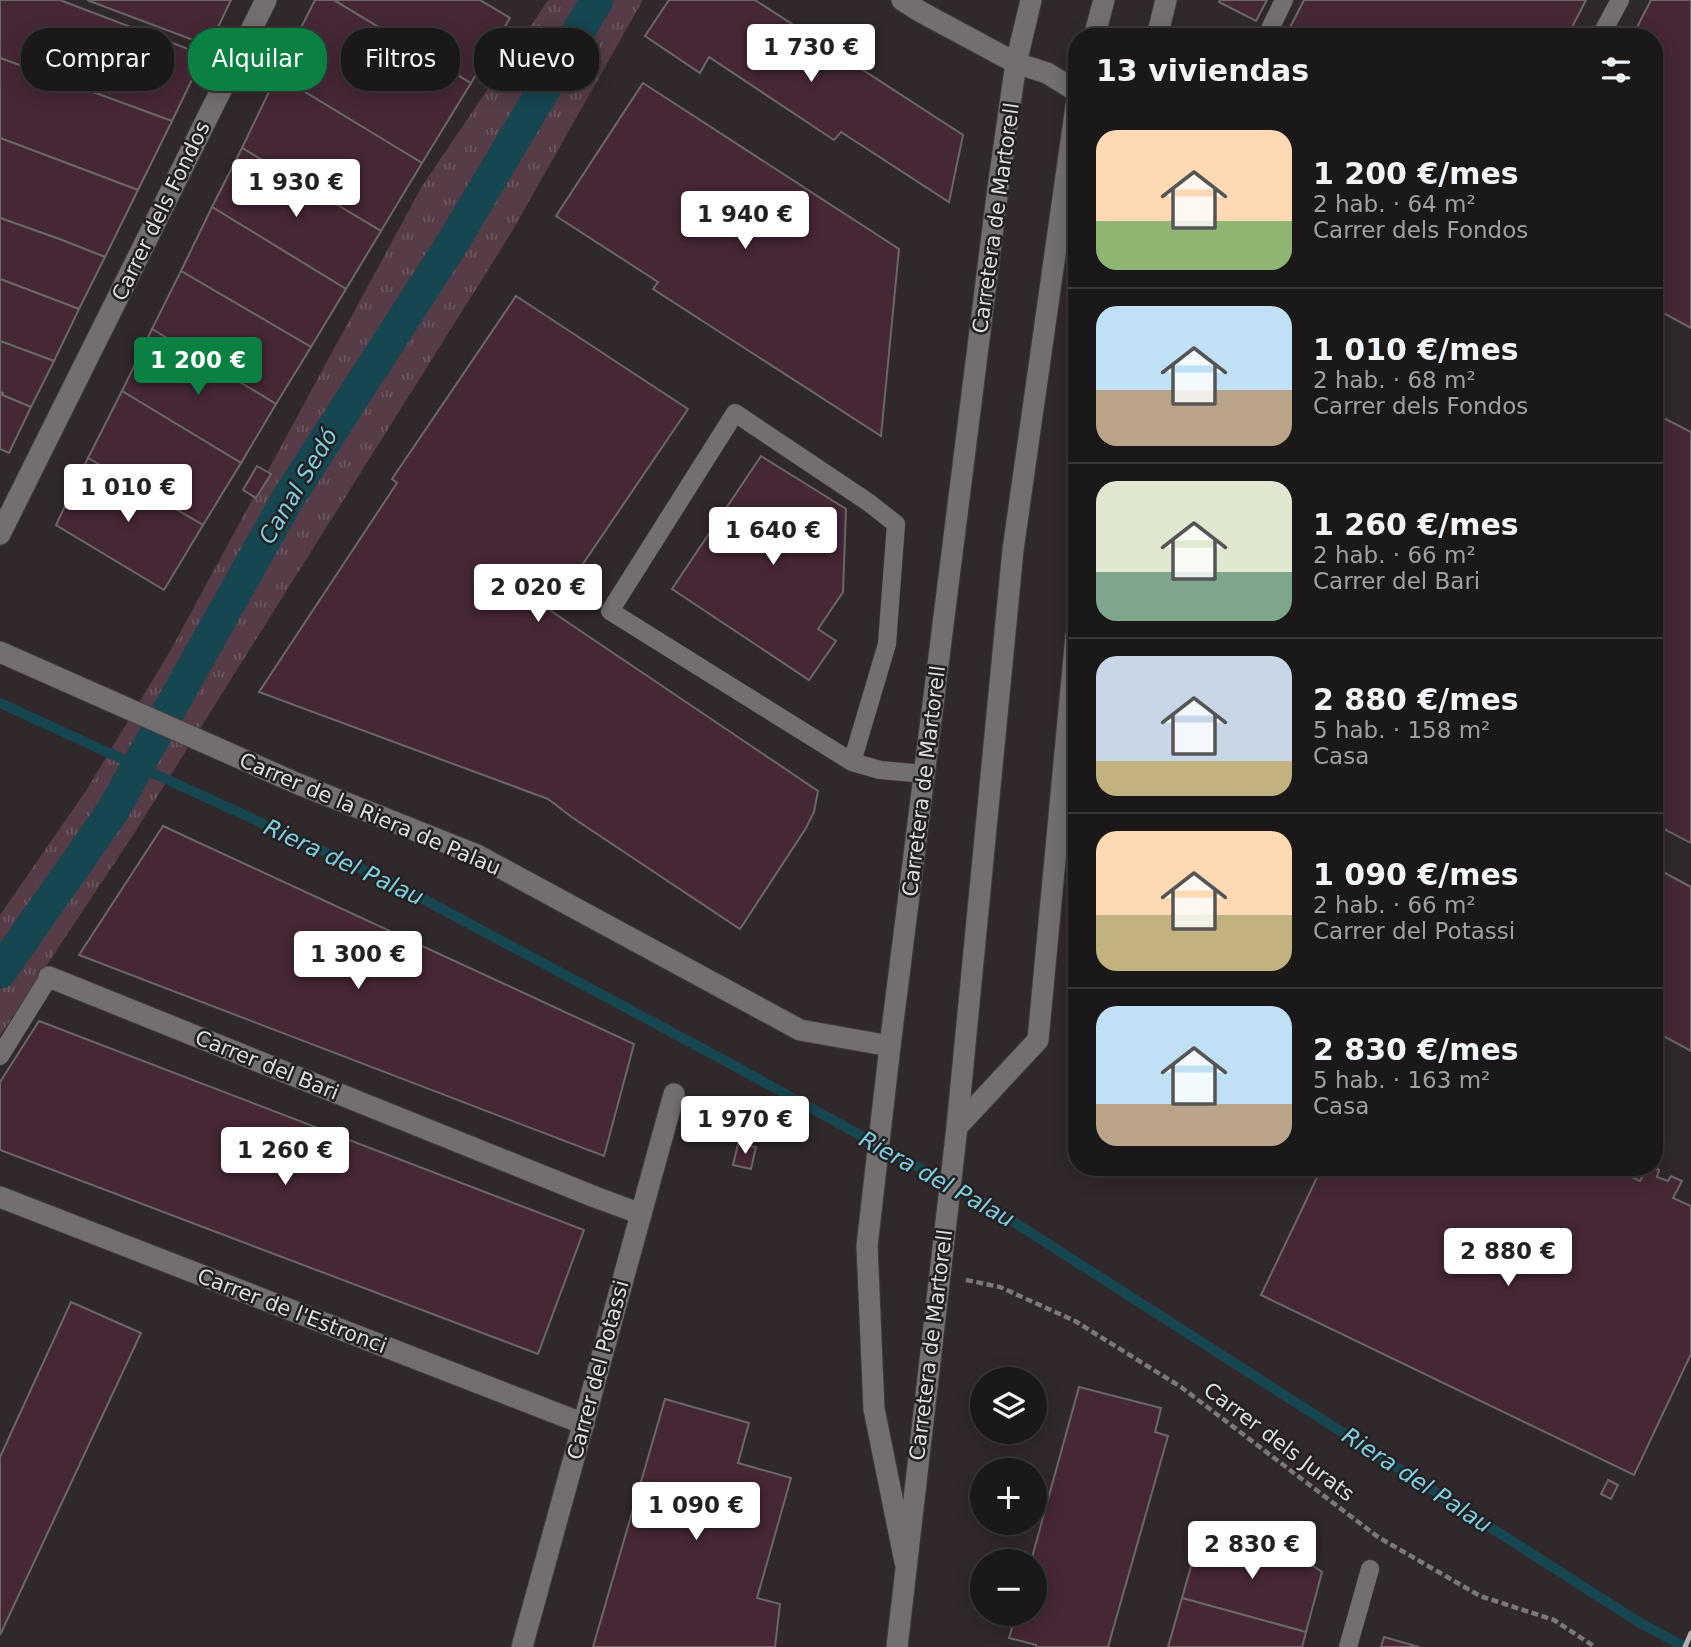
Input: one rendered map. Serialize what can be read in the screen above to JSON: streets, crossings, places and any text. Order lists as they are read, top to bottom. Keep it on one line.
{"streets":{"street":["Carrer dels Fondos","Carretera de Martorell","Carrer de la Riera de Palau","Carrer del Bari","Carrer de l'Estronci","Carrer del Potassi"],"path":["Carrer dels Jurats"]},"crossings":[["Carretera de Martorell","Carrer de la Riera de Palau"],["Carretera de Martorell","Carrer dels Jurats"],["Carrer del Bari","Carrer del Potassi"],["Carrer de l'Estronci","Carrer del Potassi"]],"water":["Canal Sedó","Riera del Palau"],"page":{"price":["1 730 €","1 930 €","1 940 €","1 200 €","1 010 €","1 640 €","2 020 €","1 300 €","1 970 €","1 260 €","2 880 €","1 090 €","2 830 €"],"chip":["Comprar","Alquilar","Filtros","Nuevo"],"heading":"13 viviendas","list":[{"name":"1 200 €/mes","note":"2 hab. · 64 m² · Carrer dels Fondos"},{"name":"1 010 €/mes","note":"2 hab. · 68 m² · Carrer dels Fondos"},{"name":"1 260 €/mes","note":"2 hab. · 66 m² · Carrer del Bari"},{"name":"2 880 €/mes","note":"5 hab. · 158 m² · Casa"},{"name":"1 090 €/mes","note":"2 hab. · 66 m² · Carrer del Potassi"},{"name":"2 830 €/mes","note":"5 hab. · 163 m² · Casa"}],"map_buttons":["+","−"]}}
